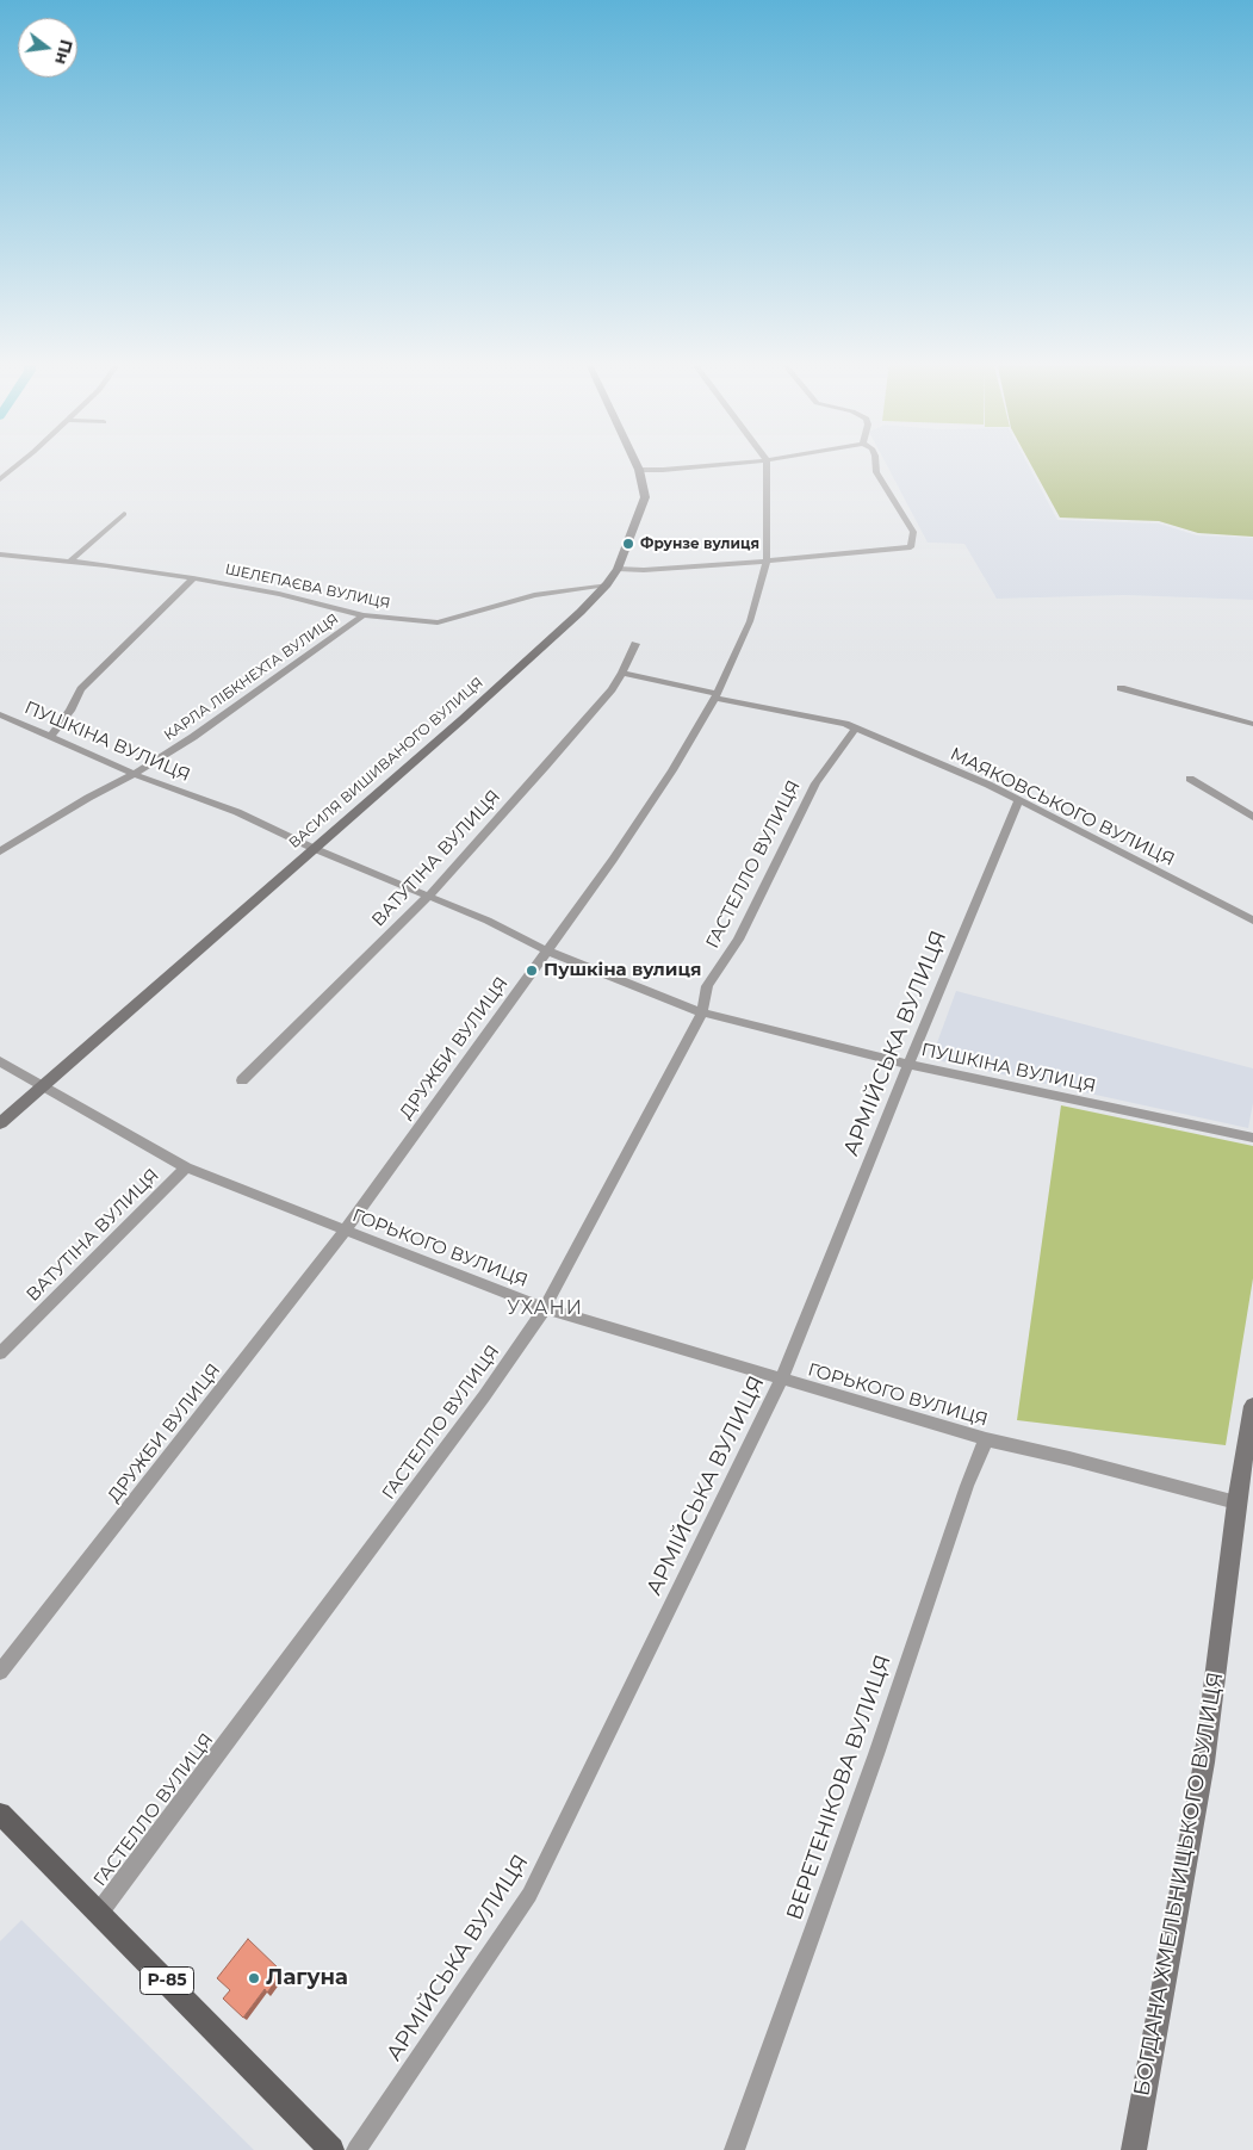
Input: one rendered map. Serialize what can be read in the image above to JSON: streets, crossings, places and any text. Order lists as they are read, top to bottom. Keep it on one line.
{"streets":{"main road":["Р-85"],"street":["ШЕЛЕПАЄВА ВУЛИЦЯ","КАРЛА ЛІБКНЕХТА ВУЛИЦЯ","ПУШКІНА ВУЛИЦЯ","ВАСИЛЯ ВИШИВАНОГО ВУЛИЦЯ","МАЯКОВСЬКОГО ВУЛИЦЯ","ВАТУТІНА ВУЛИЦЯ","ГАСТЕЛЛО ВУЛИЦЯ","АРМІЙСЬКА ВУЛИЦЯ","ДРУЖБИ ВУЛИЦЯ","ГОРЬКОГО ВУЛИЦЯ","ВЕРЕТЕНІКОВА ВУЛИЦЯ","БОГДАНА ХМЕЛЬНИЦЬКОГО ВУЛИЦЯ"]},"crossings":[["ШЕЛЕПАЄВА ВУЛИЦЯ","КАРЛА ЛІБКНЕХТА ВУЛИЦЯ"],["ШЕЛЕПАЄВА ВУЛИЦЯ","ВАСИЛЯ ВИШИВАНОГО ВУЛИЦЯ"],["КАРЛА ЛІБКНЕХТА ВУЛИЦЯ","ПУШКІНА ВУЛИЦЯ"],["ПУШКІНА ВУЛИЦЯ","ВАСИЛЯ ВИШИВАНОГО ВУЛИЦЯ"],["ПУШКІНА ВУЛИЦЯ","ВАТУТІНА ВУЛИЦЯ"],["ПУШКІНА ВУЛИЦЯ","ГАСТЕЛЛО ВУЛИЦЯ"],["ПУШКІНА ВУЛИЦЯ","АРМІЙСЬКА ВУЛИЦЯ"],["ПУШКІНА ВУЛИЦЯ","ДРУЖБИ ВУЛИЦЯ"],["ВАСИЛЯ ВИШИВАНОГО ВУЛИЦЯ","ГОРЬКОГО ВУЛИЦЯ"],["МАЯКОВСЬКОГО ВУЛИЦЯ","ВАТУТІНА ВУЛИЦЯ"],["МАЯКОВСЬКОГО ВУЛИЦЯ","ГАСТЕЛЛО ВУЛИЦЯ"],["МАЯКОВСЬКОГО ВУЛИЦЯ","АРМІЙСЬКА ВУЛИЦЯ"],["МАЯКОВСЬКОГО ВУЛИЦЯ","ДРУЖБИ ВУЛИЦЯ"],["ВАТУТІНА ВУЛИЦЯ","ГОРЬКОГО ВУЛИЦЯ"],["ГАСТЕЛЛО ВУЛИЦЯ","ГОРЬКОГО ВУЛИЦЯ"],["ГАСТЕЛЛО ВУЛИЦЯ","Р-85"],["АРМІЙСЬКА ВУЛИЦЯ","ГОРЬКОГО ВУЛИЦЯ"],["ДРУЖБИ ВУЛИЦЯ","ГОРЬКОГО ВУЛИЦЯ"],["ГОРЬКОГО ВУЛИЦЯ","ВЕРЕТЕНІКОВА ВУЛИЦЯ"],["ГОРЬКОГО ВУЛИЦЯ","БОГДАНА ХМЕЛЬНИЦЬКОГО ВУЛИЦЯ"]],"districts":["УХАНИ"],"places":["Фрунзе вулиця","Пушкіна вулиця","Лагуна"],"north":"right"}
